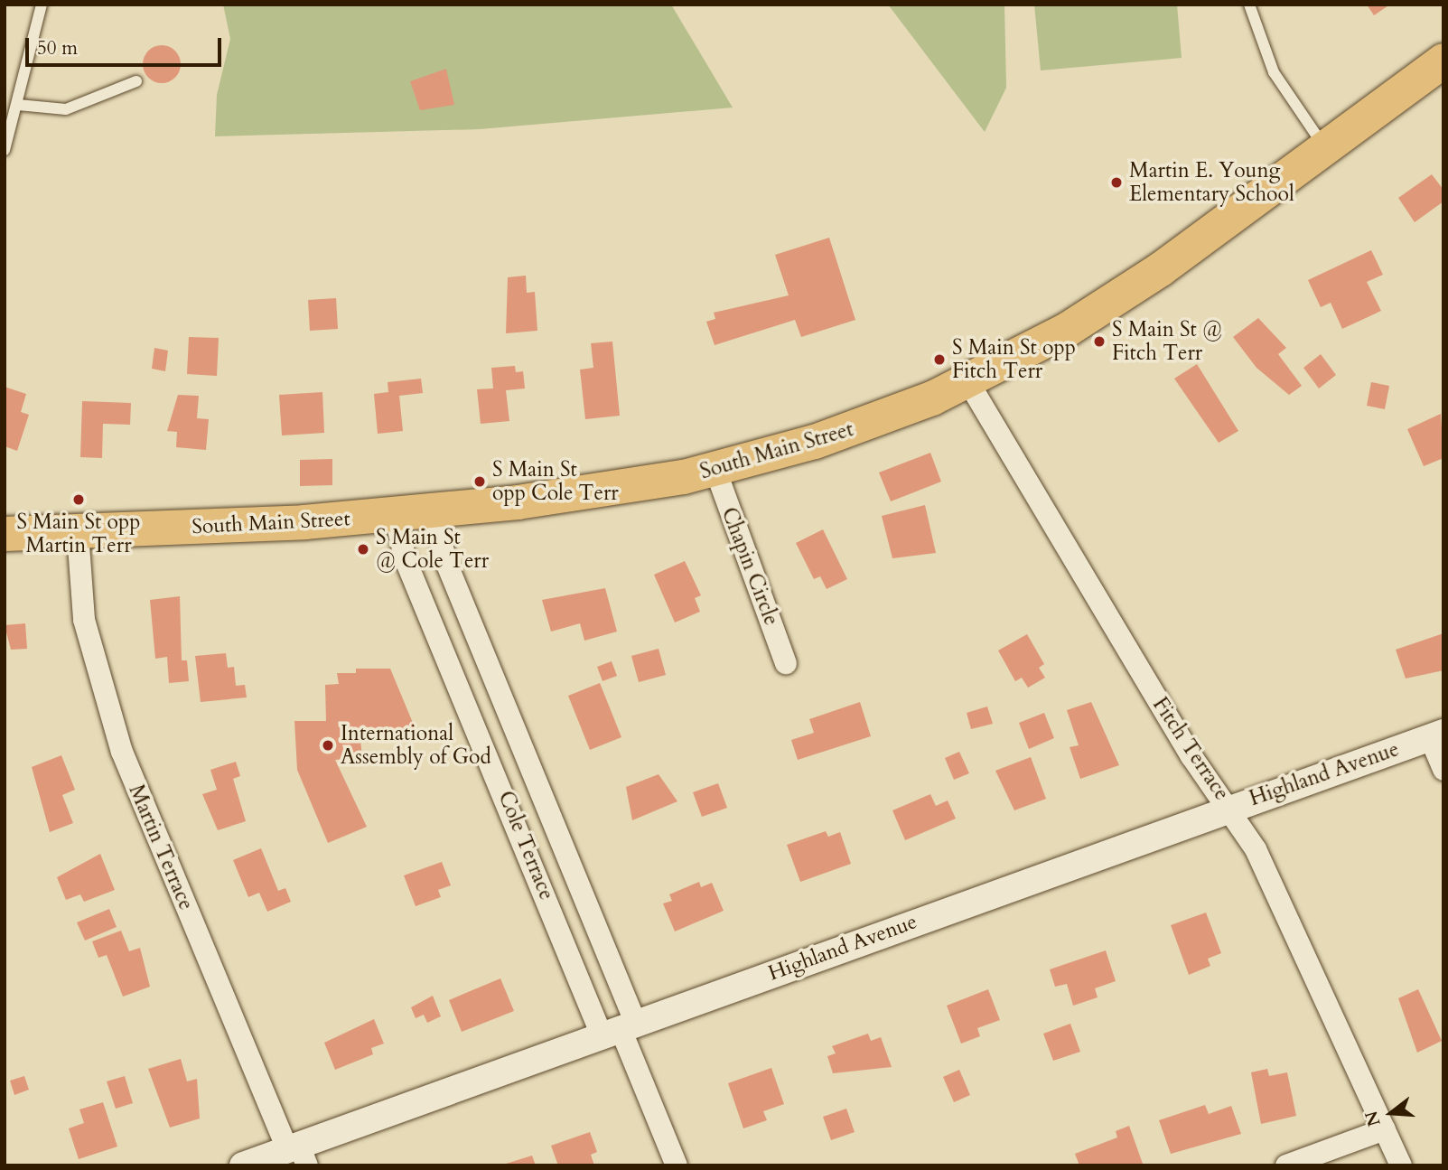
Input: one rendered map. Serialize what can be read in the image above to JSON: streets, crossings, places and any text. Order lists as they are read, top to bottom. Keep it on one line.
{"streets":{"main road":["South Main Street"],"street":["Chapin Circle","Fitch Terrace","Highland Avenue","Cole Terrace","Martin Terrace"]},"crossings":[["South Main Street","Chapin Circle"],["South Main Street","Fitch Terrace"],["South Main Street","Cole Terrace"],["South Main Street","Martin Terrace"],["Fitch Terrace","Highland Avenue"],["Highland Avenue","Cole Terrace"],["Highland Avenue","Martin Terrace"]],"places":["Martin E. Young Elementary School","S Main St @ Fitch Terr","S Main St opp Fitch Terr","S Main St opp Cole Terr","S Main St opp Martin Terr","S Main St @ Cole Terr","International Assembly of God"],"scale_bar":"50 m","north":"left"}
